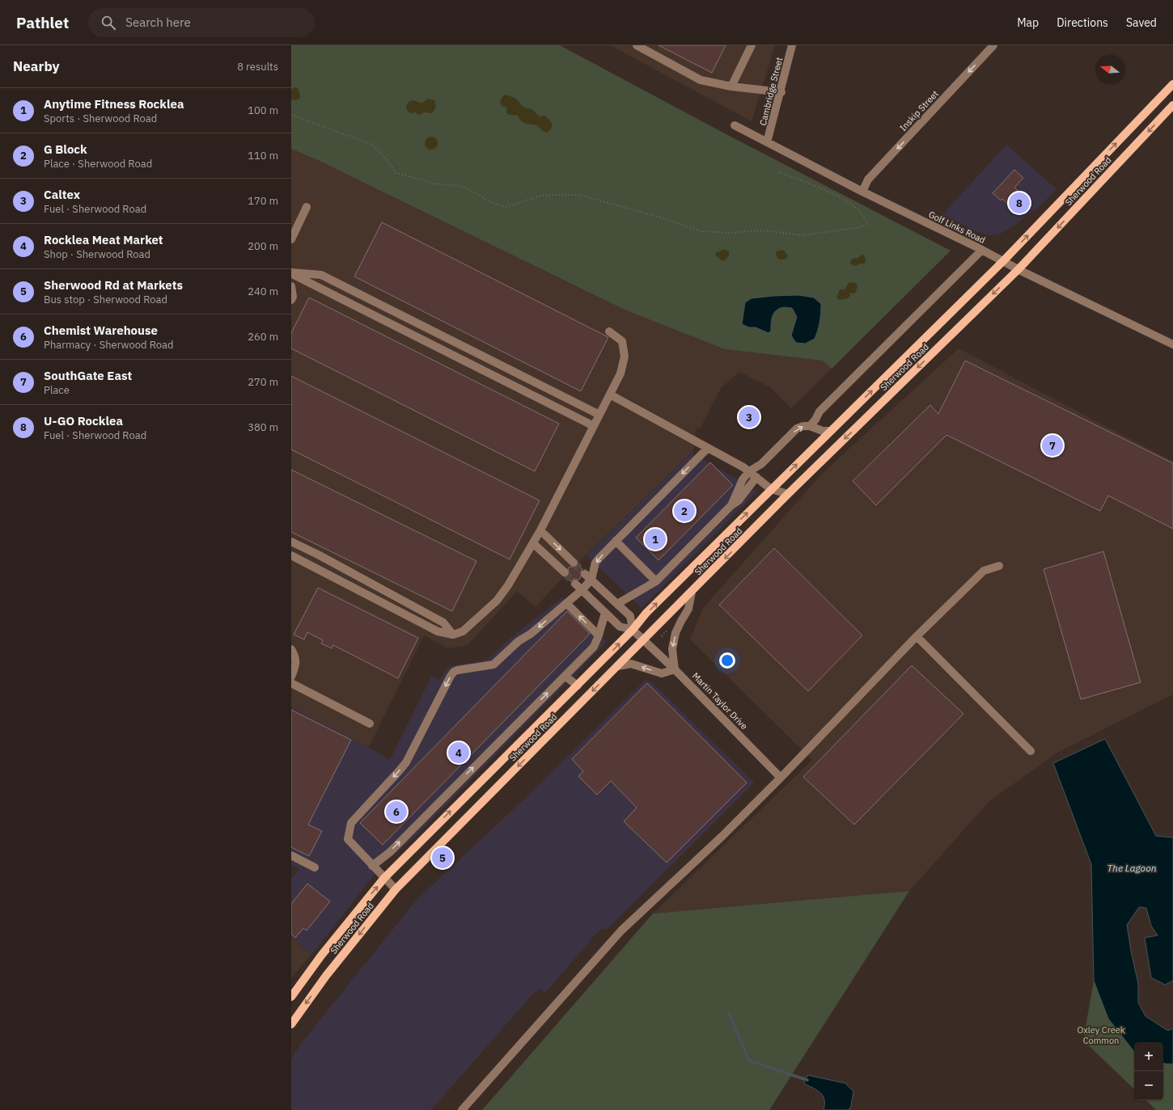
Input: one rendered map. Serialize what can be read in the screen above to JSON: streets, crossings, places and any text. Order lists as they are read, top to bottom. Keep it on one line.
{"streets":{"main road":["Sherwood Road"],"street":["Cambridge Street","Inskip Street","Golf Links Road","Martin Taylor Drive"]},"crossings":[["Cambridge Street","Golf Links Road"],["Inskip Street","Golf Links Road"],["Sherwood Road","Golf Links Road"],["Sherwood Road","Martin Taylor Drive"]],"one_way":["Inskip Street"],"water":["The Lagoon"],"parks":["Oxley Creek Common"],"north":"left","page":{"header":"Pathlet","search":"Search here","nav":["Map","Directions","Saved"],"heading":["Nearby","8 results"],"list":[{"mark":"1","name":"Anytime Fitness Rocklea","note":"Sports · Sherwood Road","value":"100 m"},{"mark":"2","name":"G Block","note":"Place · Sherwood Road","value":"110 m"},{"mark":"3","name":"Caltex","note":"Fuel · Sherwood Road","value":"170 m"},{"mark":"4","name":"Rocklea Meat Market","note":"Shop · Sherwood Road","value":"200 m"},{"mark":"5","name":"Sherwood Rd at Markets","note":"Bus stop · Sherwood Road","value":"240 m"},{"mark":"6","name":"Chemist Warehouse","note":"Pharmacy · Sherwood Road","value":"260 m"},{"mark":"7","name":"SouthGate East","note":"Place","value":"270 m"},{"mark":"8","name":"U-GO Rocklea","note":"Fuel · Sherwood Road","value":"380 m"}],"pins":["8","3","7","2","1","4","6","5"],"map_buttons":["+","−"]}}
